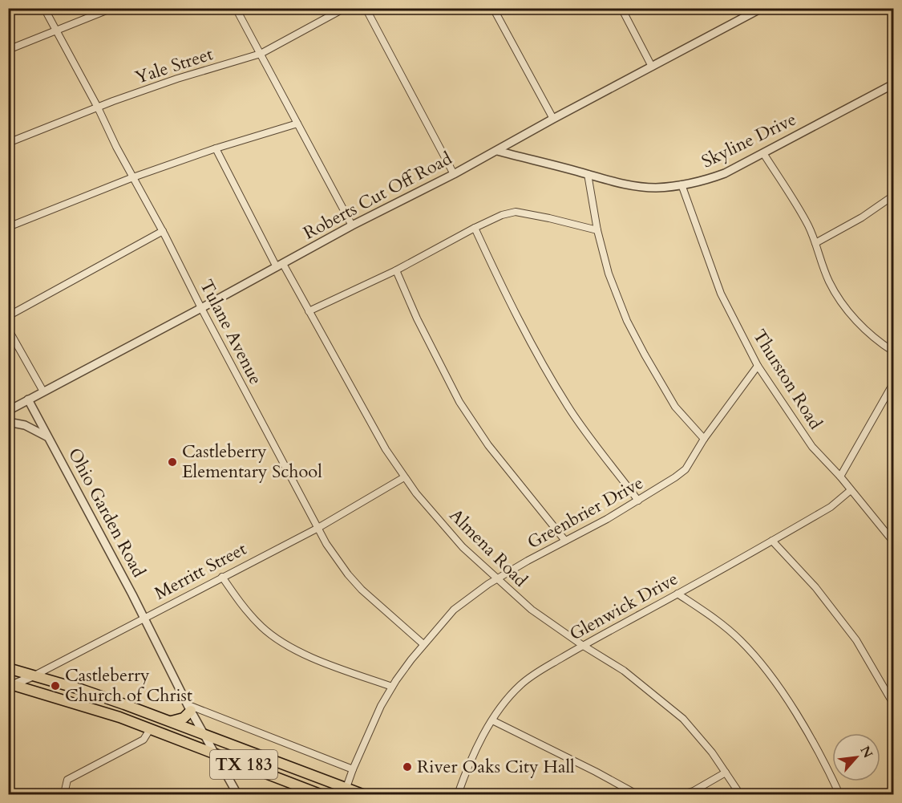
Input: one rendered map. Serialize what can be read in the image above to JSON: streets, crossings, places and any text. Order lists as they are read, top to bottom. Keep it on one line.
{"streets":{"main road":["TX 183"],"street":["Yale Street","Skyline Drive","Roberts Cut Off Road","Tulane Avenue","Thurston Road","Ohio Garden Road","Greenbrier Drive","Almena Road","Merritt Street","Glenwick Drive"]},"crossings":[["Yale Street","Tulane Avenue"],["Skyline Drive","Roberts Cut Off Road"],["Skyline Drive","Thurston Road"],["Roberts Cut Off Road","Tulane Avenue"],["Roberts Cut Off Road","Ohio Garden Road"],["Roberts Cut Off Road","Almena Road"],["Tulane Avenue","Greenbrier Drive"],["Tulane Avenue","Merritt Street"],["Thurston Road","Greenbrier Drive"],["Thurston Road","Glenwick Drive"],["Ohio Garden Road","Merritt Street"],["Ohio Garden Road","TX 183"],["Greenbrier Drive","Almena Road"],["Greenbrier Drive","TX 183"],["Almena Road","Merritt Street"],["Almena Road","Glenwick Drive"],["Merritt Street","TX 183"]],"places":["Castleberry Elementary School","Castleberry Church of Christ","River Oaks City Hall"],"north":"top right"}
